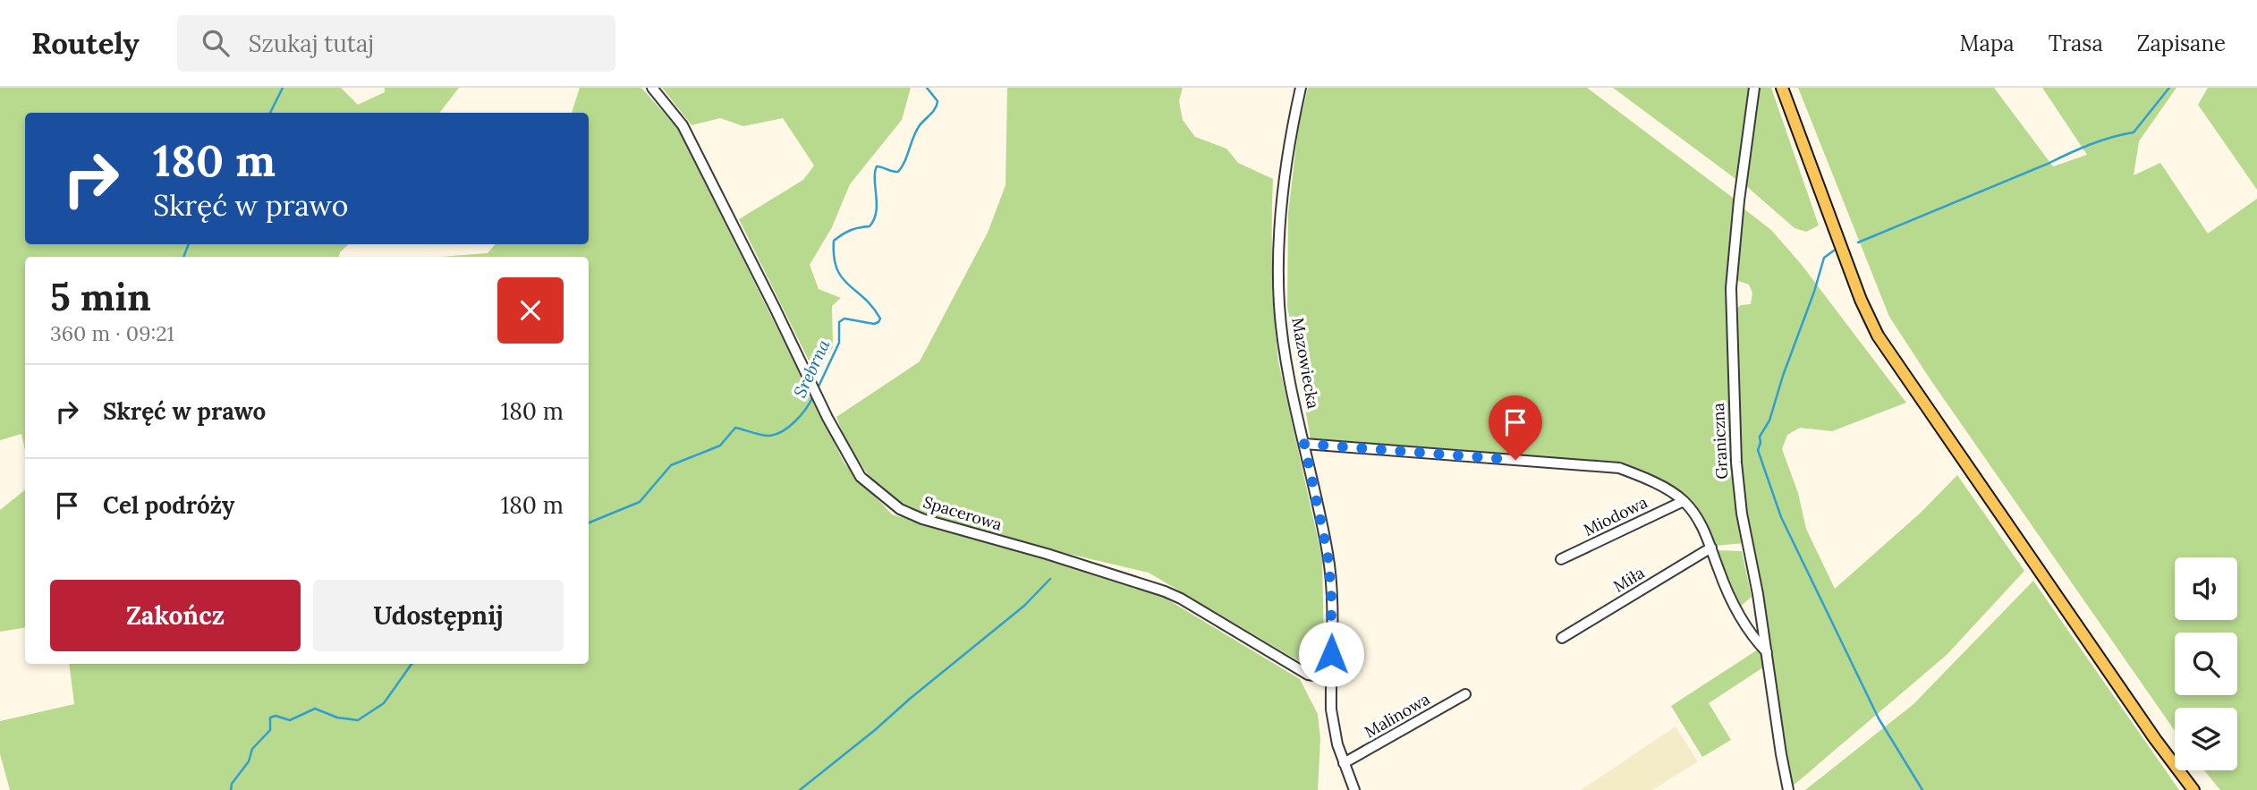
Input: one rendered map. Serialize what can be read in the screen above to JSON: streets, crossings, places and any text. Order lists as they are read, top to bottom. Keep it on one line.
{"streets":{"street":["Mazowiecka","Graniczna","Spacerowa","Miodowa","Miła","Malinowa"]},"crossings":[["Mazowiecka","Spacerowa"],["Mazowiecka","Malinowa"]],"water":["Srebrna"],"page":{"header":"Routely","search":"Szukaj tutaj","nav":["Mapa","Trasa","Zapisane"],"turn":["180 m","Skręć w prawo"],"heading":["5 min","360 m · 09:21"],"list":[{"name":"Skręć w prawo","value":"180 m"},{"name":"Cel podróży","value":"180 m"}],"buttons":["Zakończ","Udostępnij"]}}
